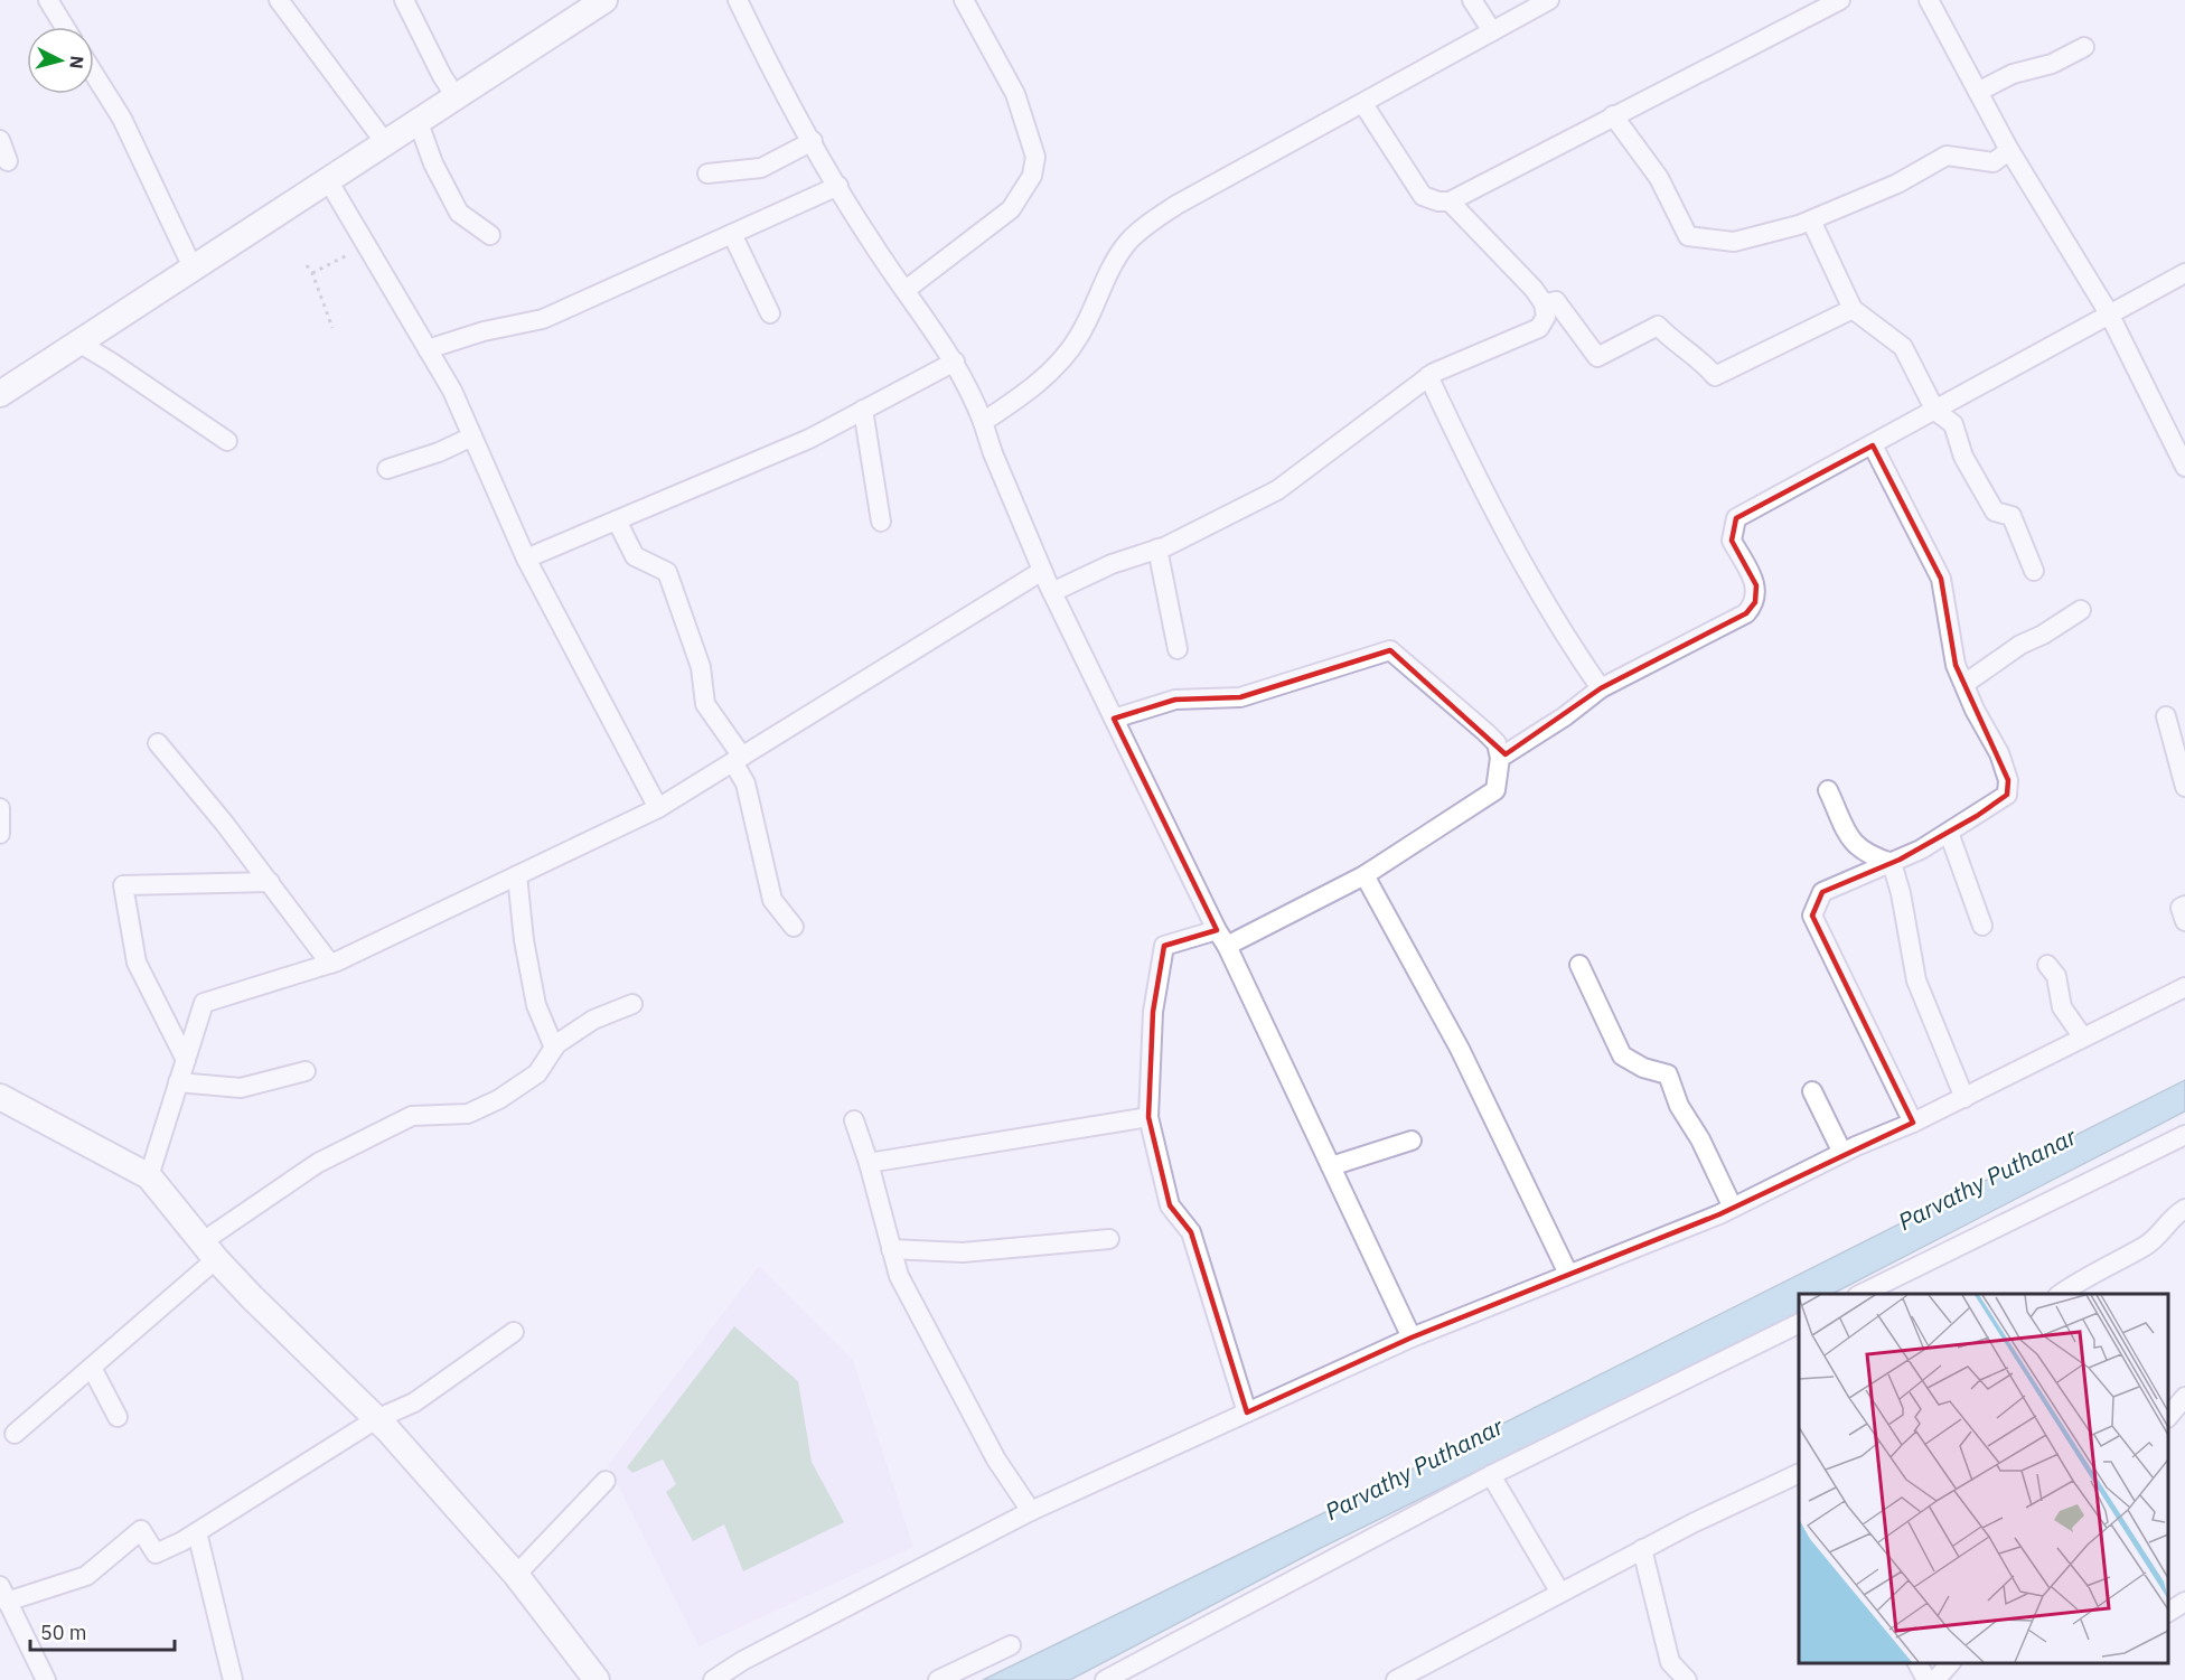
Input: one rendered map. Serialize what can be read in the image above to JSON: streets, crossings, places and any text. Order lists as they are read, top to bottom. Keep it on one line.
{"water":["Parvathy Puthanar"],"scale_bar":"50 m","north":"right"}
